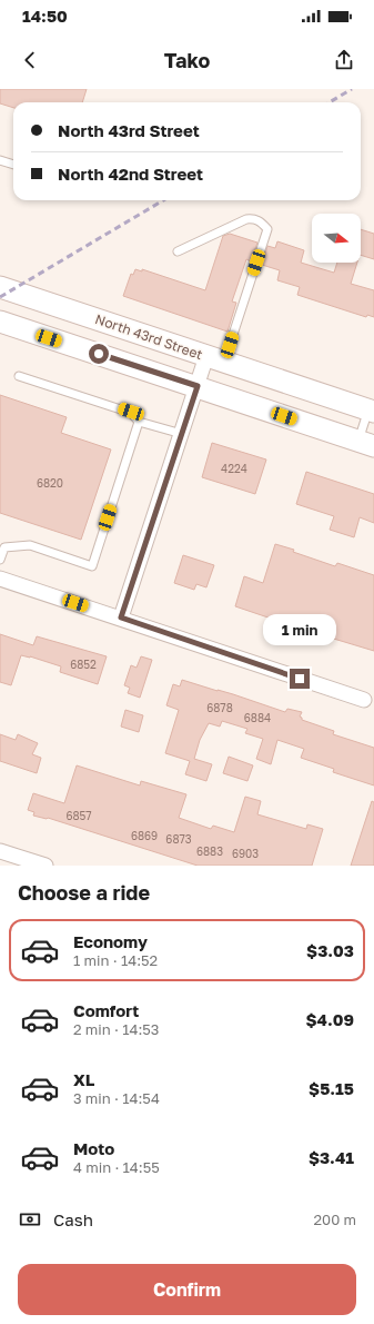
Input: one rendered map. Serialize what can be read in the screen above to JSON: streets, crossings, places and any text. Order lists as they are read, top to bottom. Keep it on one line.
{"streets":{"main road":["North 43rd Street"]},"house_numbers":["4224","6820","6852","6878","6884","6857","6869","6873","6883","6903"],"north":"right","page":{"status":"14:50","header":"Tako","banner":["North 43rd Street","North 42nd Street"],"bubble":"1 min","heading":"Choose a ride","list":[{"name":"Economy","note":"1 min · 14:52","value":"$3.03"},{"name":"Comfort","note":"2 min · 14:53","value":"$4.09"},{"name":"XL","note":"3 min · 14:54","value":"$5.15"},{"name":"Moto","note":"4 min · 14:55","value":"$3.41"}],"pay":["Cash","200 m"],"buttons":"Confirm"}}
